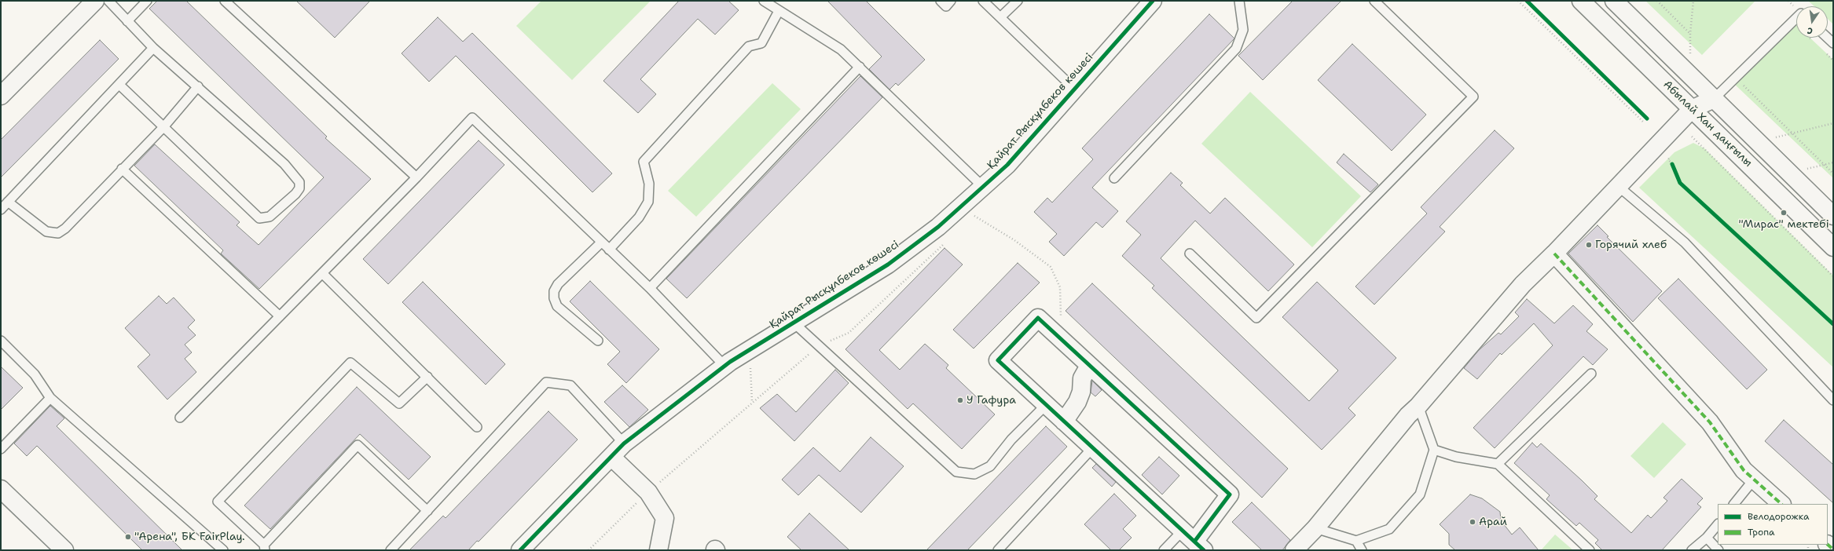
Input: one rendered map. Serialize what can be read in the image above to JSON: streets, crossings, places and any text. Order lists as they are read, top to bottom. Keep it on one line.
{"streets":{"street":["Қайрат Рысқұлбеков көшесі","Абылай Хан даңғылы"]},"places":["\"Мирас\" мектебі","Горячий хлеб","У Гафура","Арай","\"Арена\", БК FairPlay."],"legend":["Велодорожка","Тропа"],"north":"bottom"}
